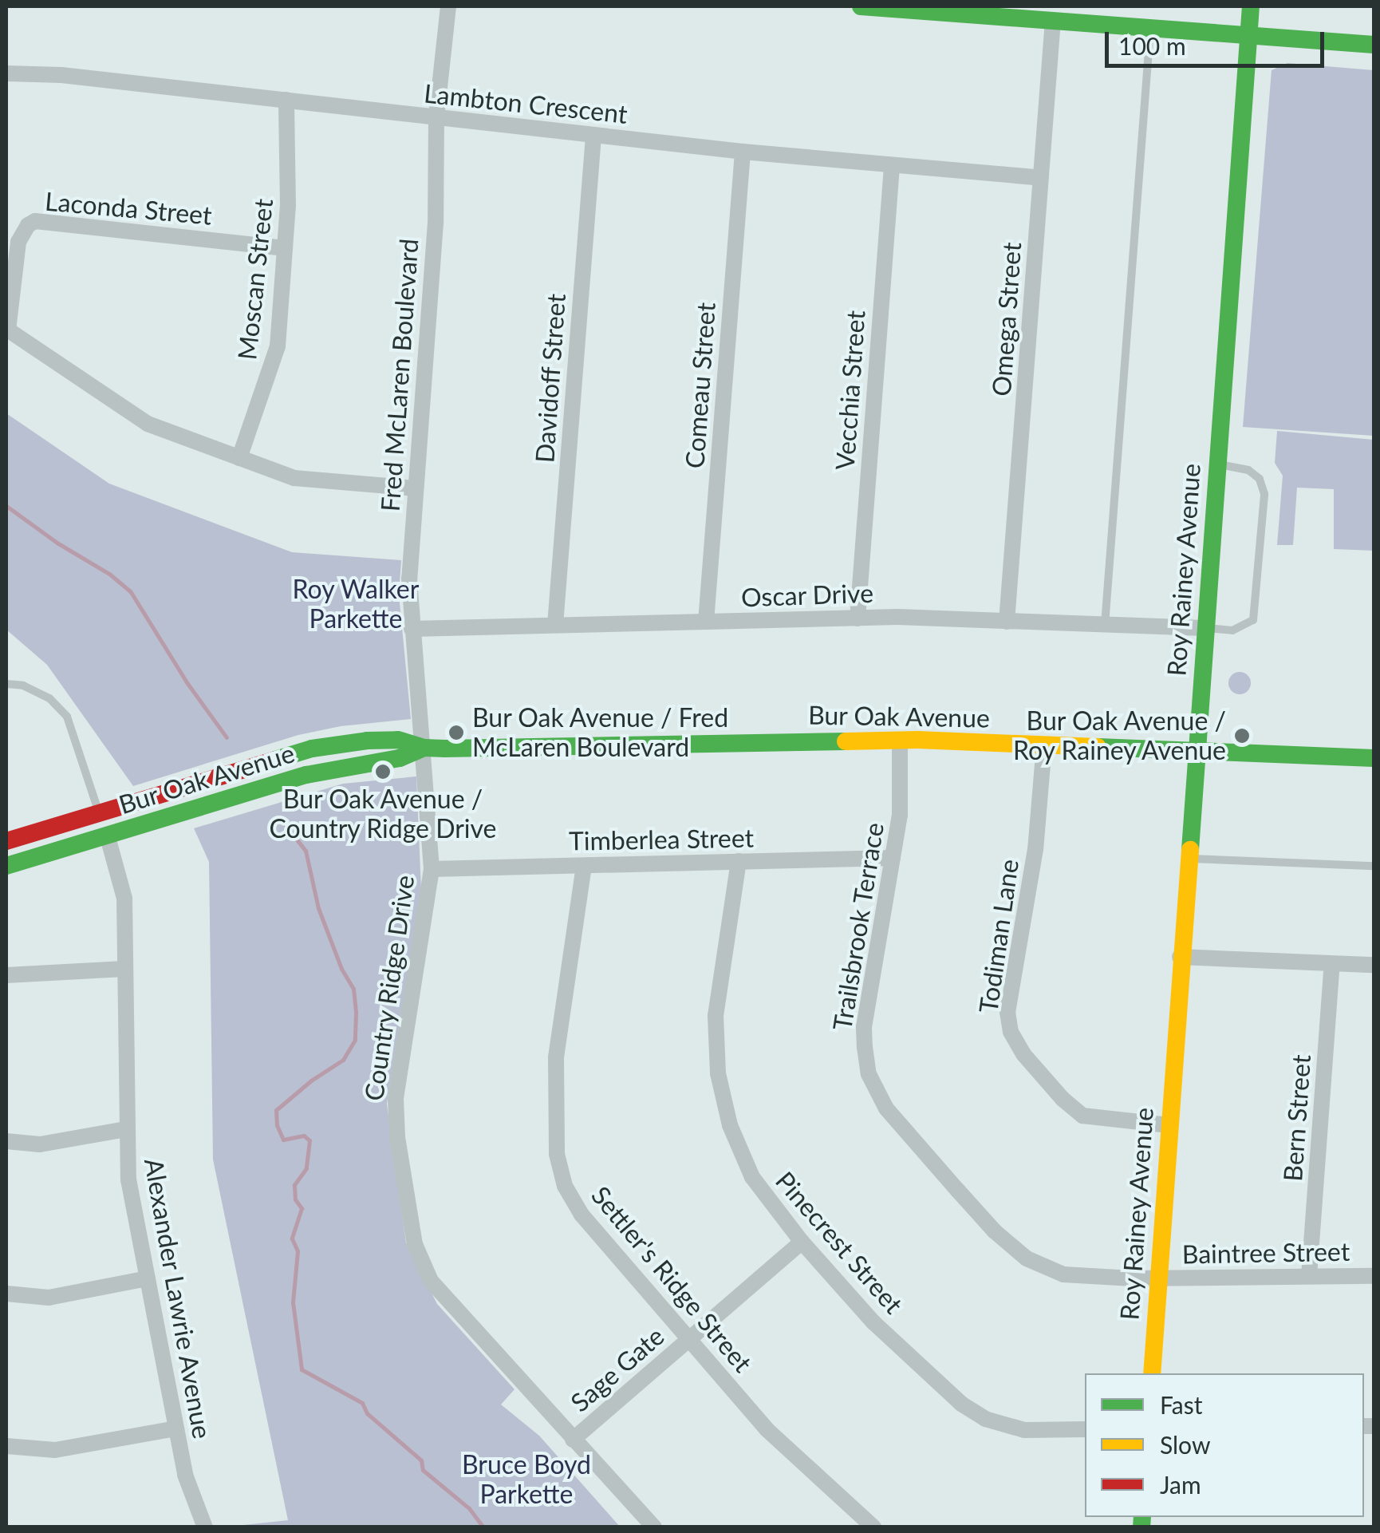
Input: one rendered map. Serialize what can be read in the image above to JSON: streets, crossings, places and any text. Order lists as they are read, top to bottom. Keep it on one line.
{"streets":{"street":["Lambton Crescent","Laconda Street","Moscan Street","Omega Street","Fred McLaren Boulevard","Davidoff Street","Comeau Street","Vecchia Street","Roy Rainey Avenue","Oscar Drive","Bur Oak Avenue","Timberlea Street","Trailsbrook Terrace","Todiman Lane","Country Ridge Drive","Bern Street","Pinecrest Street","Baintree Street","Settler's Ridge Street","Alexander Lawrie Avenue","Sage Gate"]},"crossings":[["Lambton Crescent","Moscan Street"],["Lambton Crescent","Omega Street"],["Lambton Crescent","Fred McLaren Boulevard"],["Lambton Crescent","Davidoff Street"],["Lambton Crescent","Comeau Street"],["Lambton Crescent","Vecchia Street"],["Laconda Street","Moscan Street"],["Omega Street","Oscar Drive"],["Fred McLaren Boulevard","Oscar Drive"],["Fred McLaren Boulevard","Bur Oak Avenue"],["Fred McLaren Boulevard","Country Ridge Drive"],["Davidoff Street","Oscar Drive"],["Comeau Street","Oscar Drive"],["Vecchia Street","Oscar Drive"],["Roy Rainey Avenue","Oscar Drive"],["Roy Rainey Avenue","Bur Oak Avenue"],["Roy Rainey Avenue","Trailsbrook Terrace"],["Roy Rainey Avenue","Todiman Lane"],["Roy Rainey Avenue","Baintree Street"],["Bur Oak Avenue","Trailsbrook Terrace"],["Bur Oak Avenue","Todiman Lane"],["Bur Oak Avenue","Country Ridge Drive"],["Bur Oak Avenue","Alexander Lawrie Avenue"],["Timberlea Street","Trailsbrook Terrace"],["Timberlea Street","Country Ridge Drive"],["Timberlea Street","Pinecrest Street"],["Timberlea Street","Settler's Ridge Street"],["Trailsbrook Terrace","Baintree Street"],["Country Ridge Drive","Sage Gate"],["Bern Street","Baintree Street"],["Pinecrest Street","Sage Gate"],["Settler's Ridge Street","Sage Gate"]],"parks":["Roy Walker Parkette","Bruce Boyd Parkette"],"places":["Bur Oak Avenue / Fred McLaren Boulevard","Bur Oak Avenue / Roy Rainey Avenue","Bur Oak Avenue / Country Ridge Drive"],"legend":["Fast","Slow","Jam"],"scale_bar":"100 m"}
